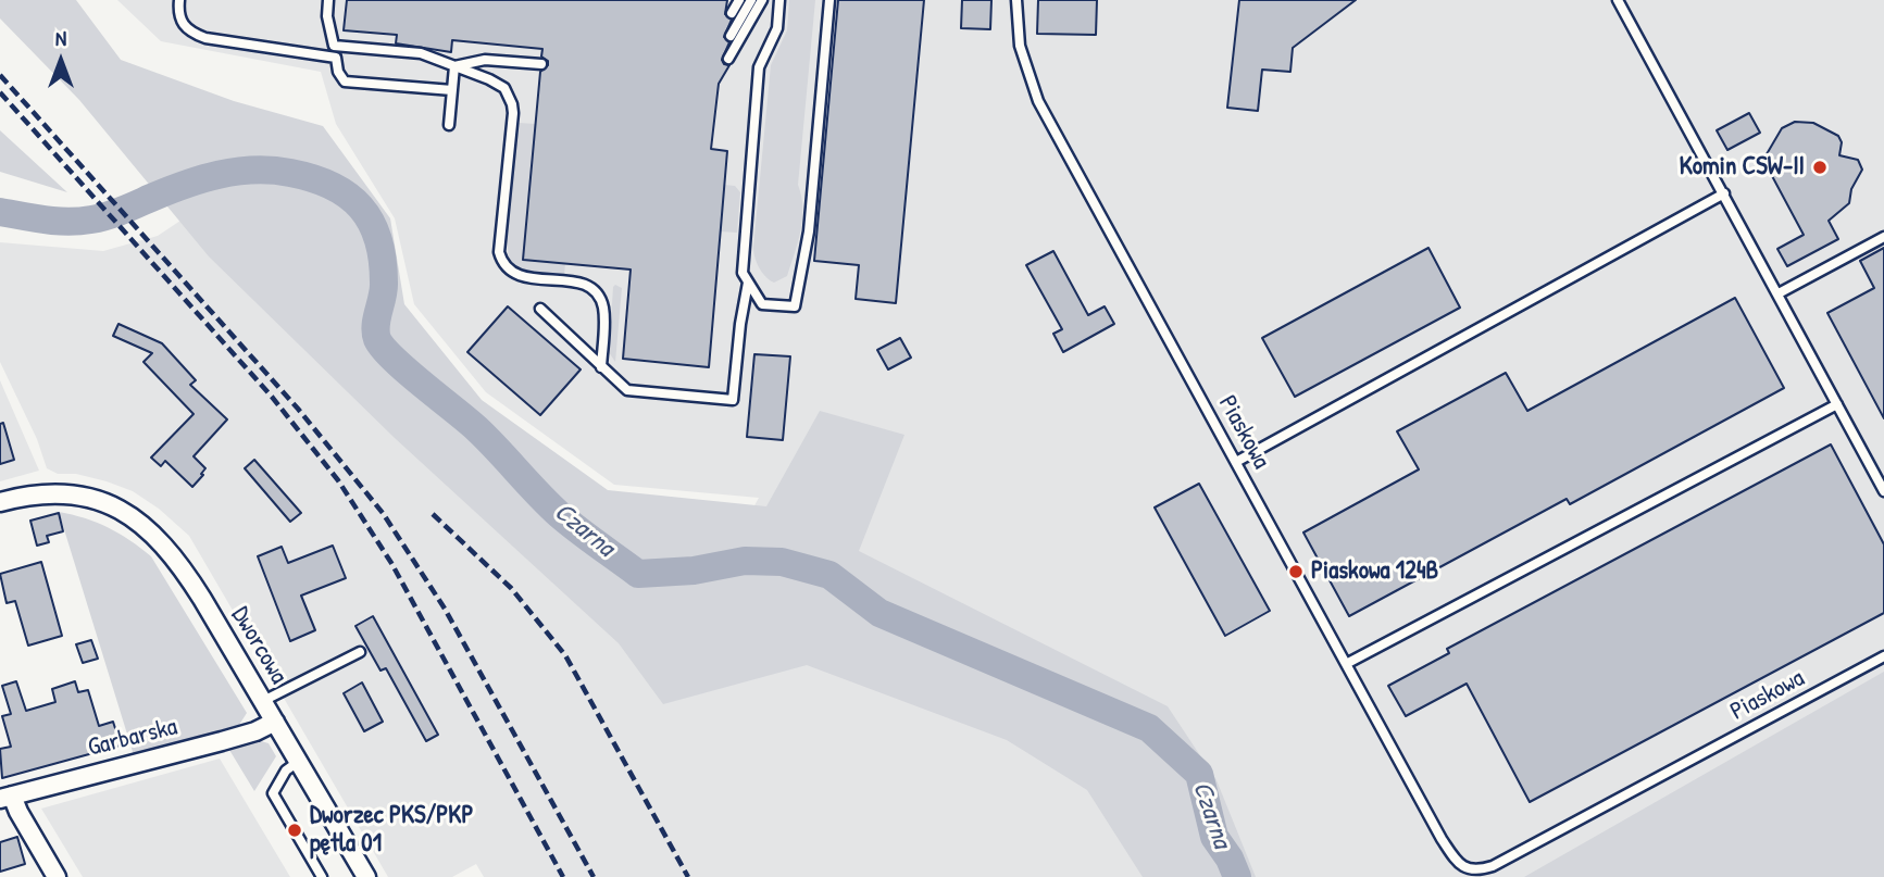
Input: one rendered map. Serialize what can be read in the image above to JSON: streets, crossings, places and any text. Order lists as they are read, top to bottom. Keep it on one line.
{"streets":{"street":["Dworcowa","Garbarska"],"lane":["Piaskowa"]},"crossings":[["Dworcowa","Garbarska"]],"water":["Czarna"],"places":["Komin CSW-II","Piaskowa 124B","Dworzec PKS/PKP pętla 01"],"north":"top"}
